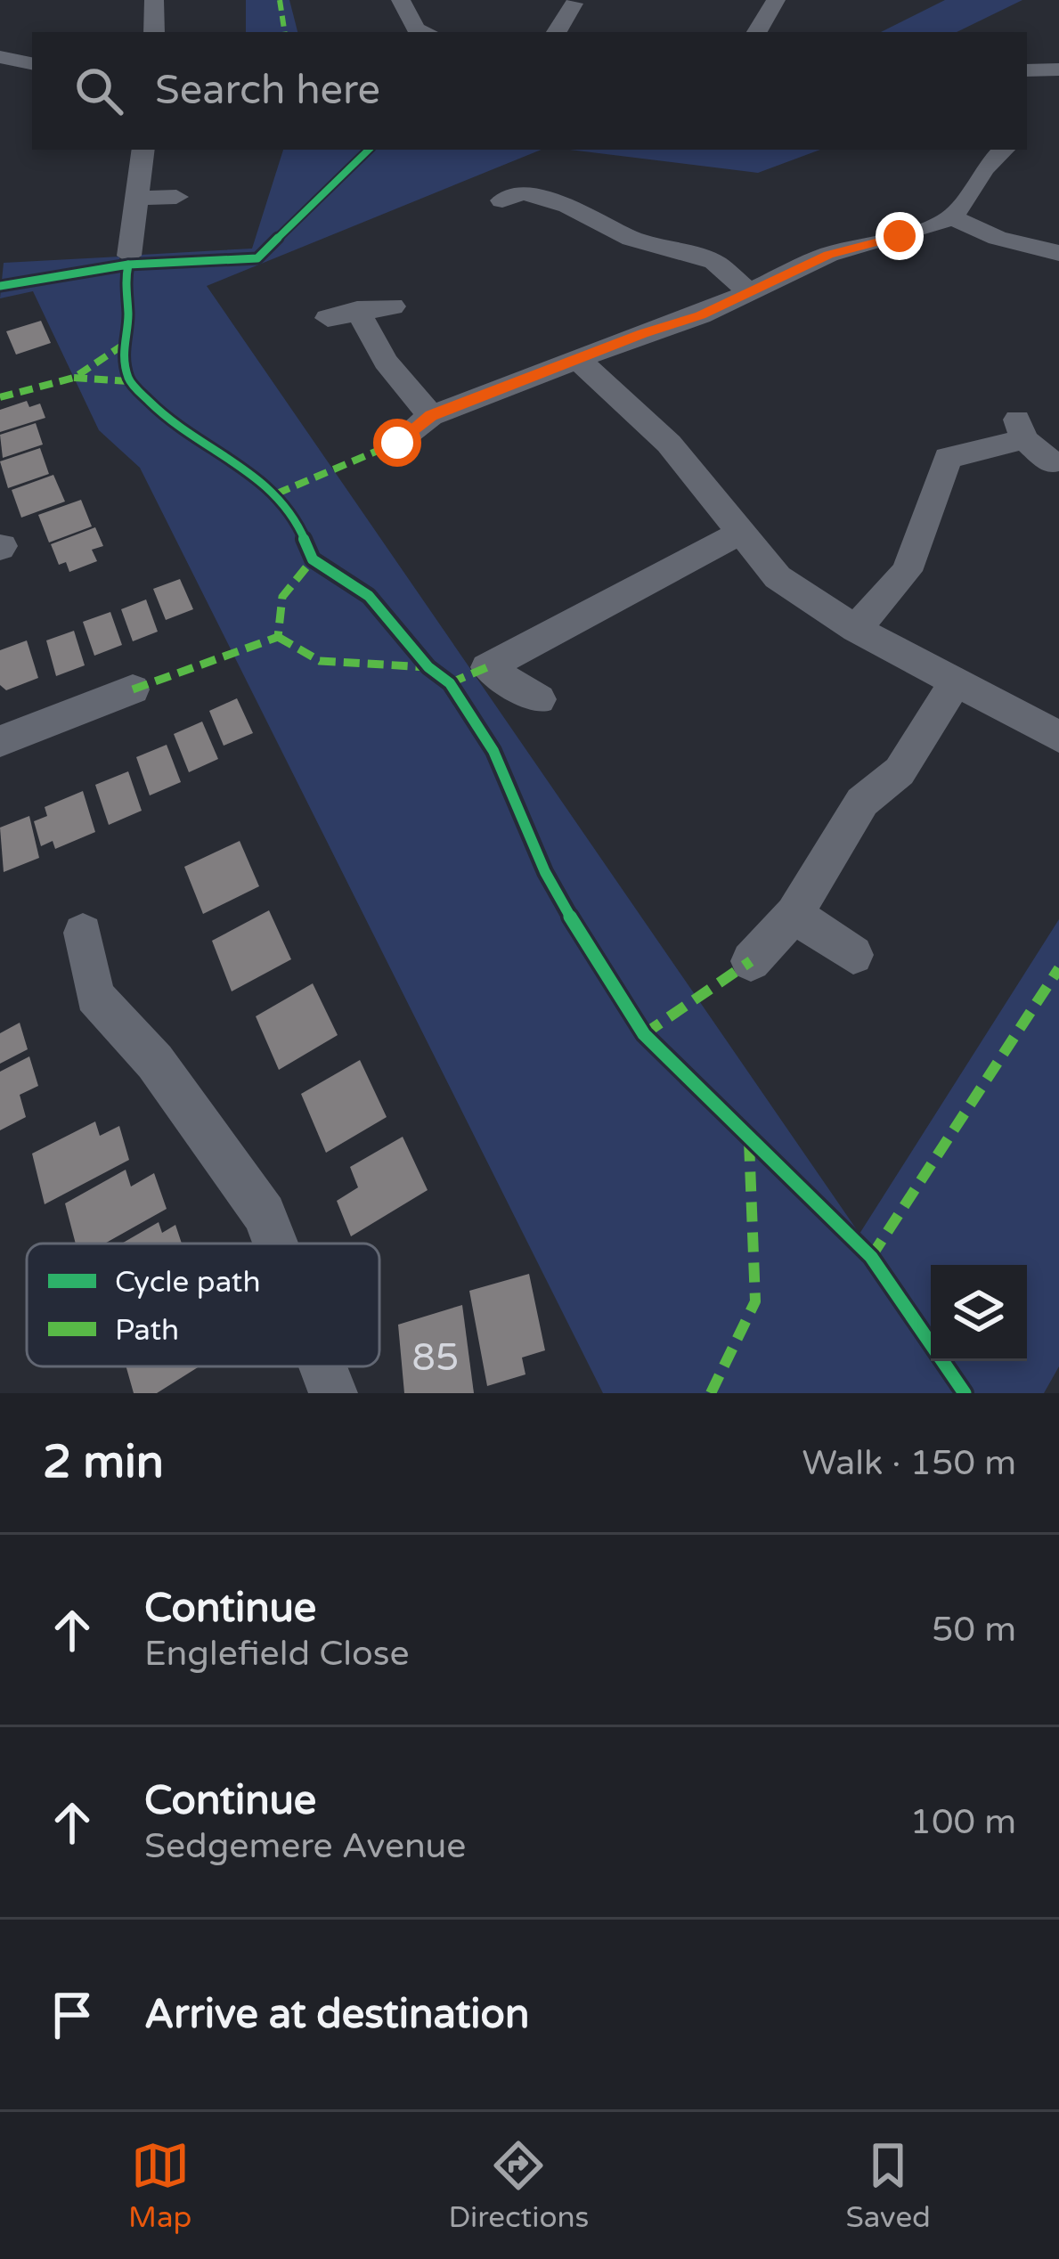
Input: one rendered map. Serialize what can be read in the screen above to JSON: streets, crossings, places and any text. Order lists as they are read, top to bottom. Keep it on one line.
{"house_numbers":["85"],"legend":["Cycle path","Path"],"page":{"search":"Search here","heading":["2 min","Walk · 150 m"],"list":[["Continue","Englefield Close","50 m"],["Continue","Sedgemere Avenue","100 m"],"Arrive at destination"],"nav":["Map","Directions","Saved"]}}
